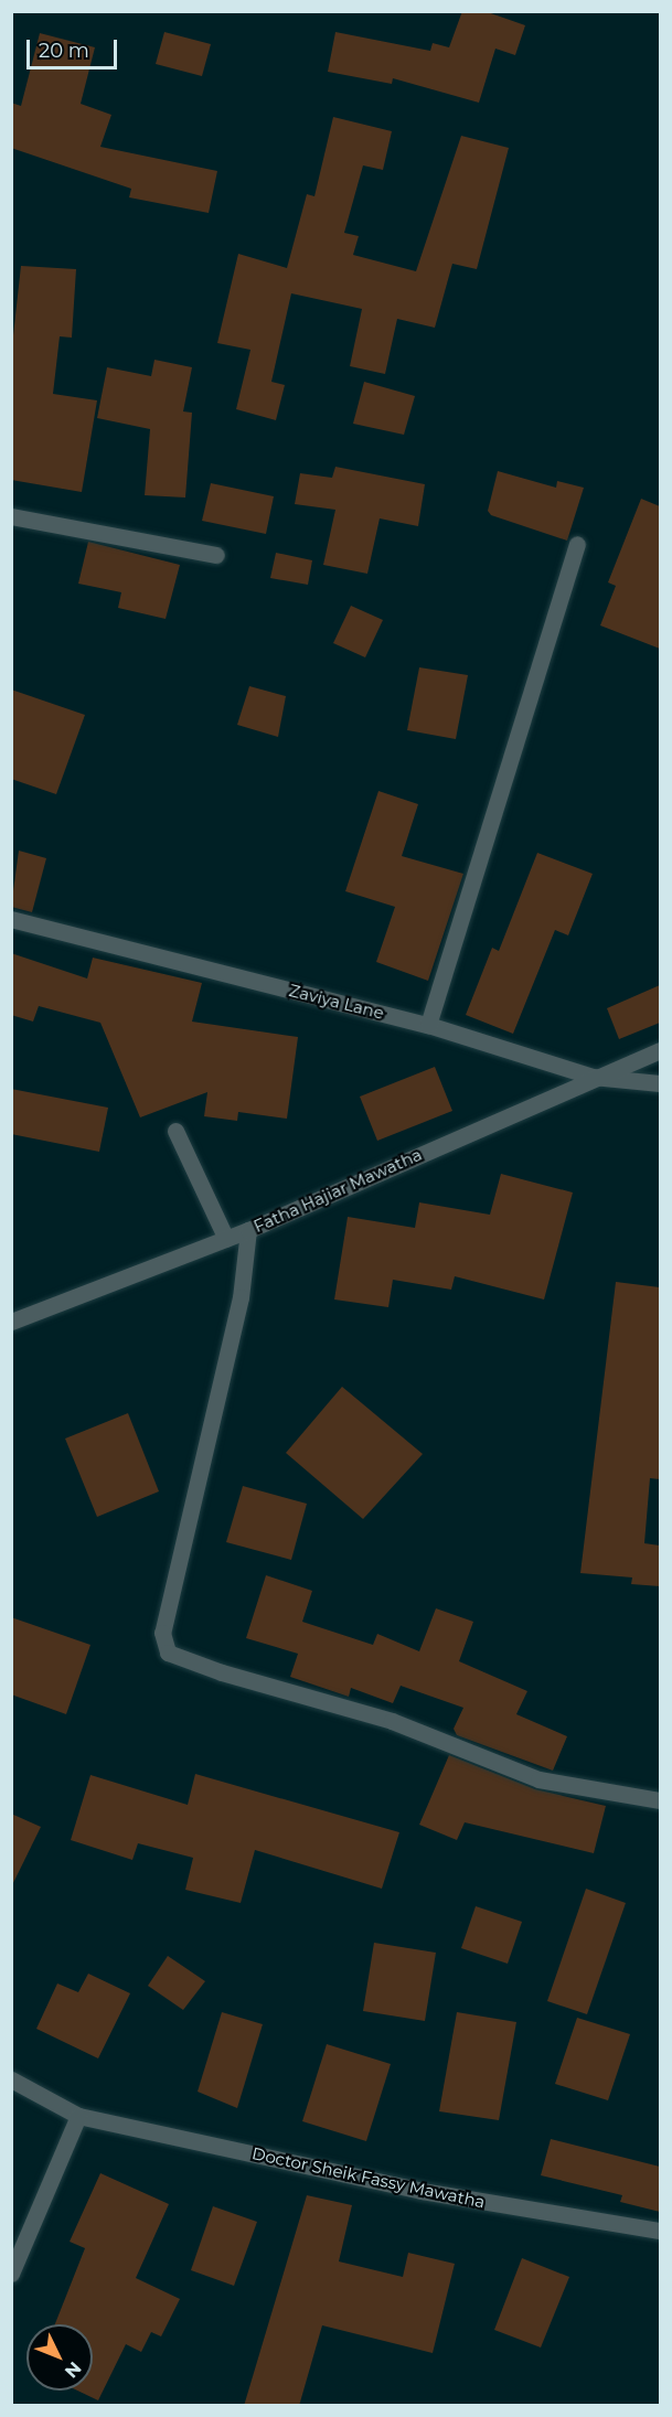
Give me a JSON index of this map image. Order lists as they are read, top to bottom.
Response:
{
  "streets": {
    "street": ["Zaviya Lane", "Fatha Hajiar Mawatha", "Doctor Sheik Fassy Mawatha"]
  },
  "crossings": [
    ["Zaviya Lane", "Fatha Hajiar Mawatha"]
  ],
  "scale_bar": "20 m",
  "north": "bottom right"
}
